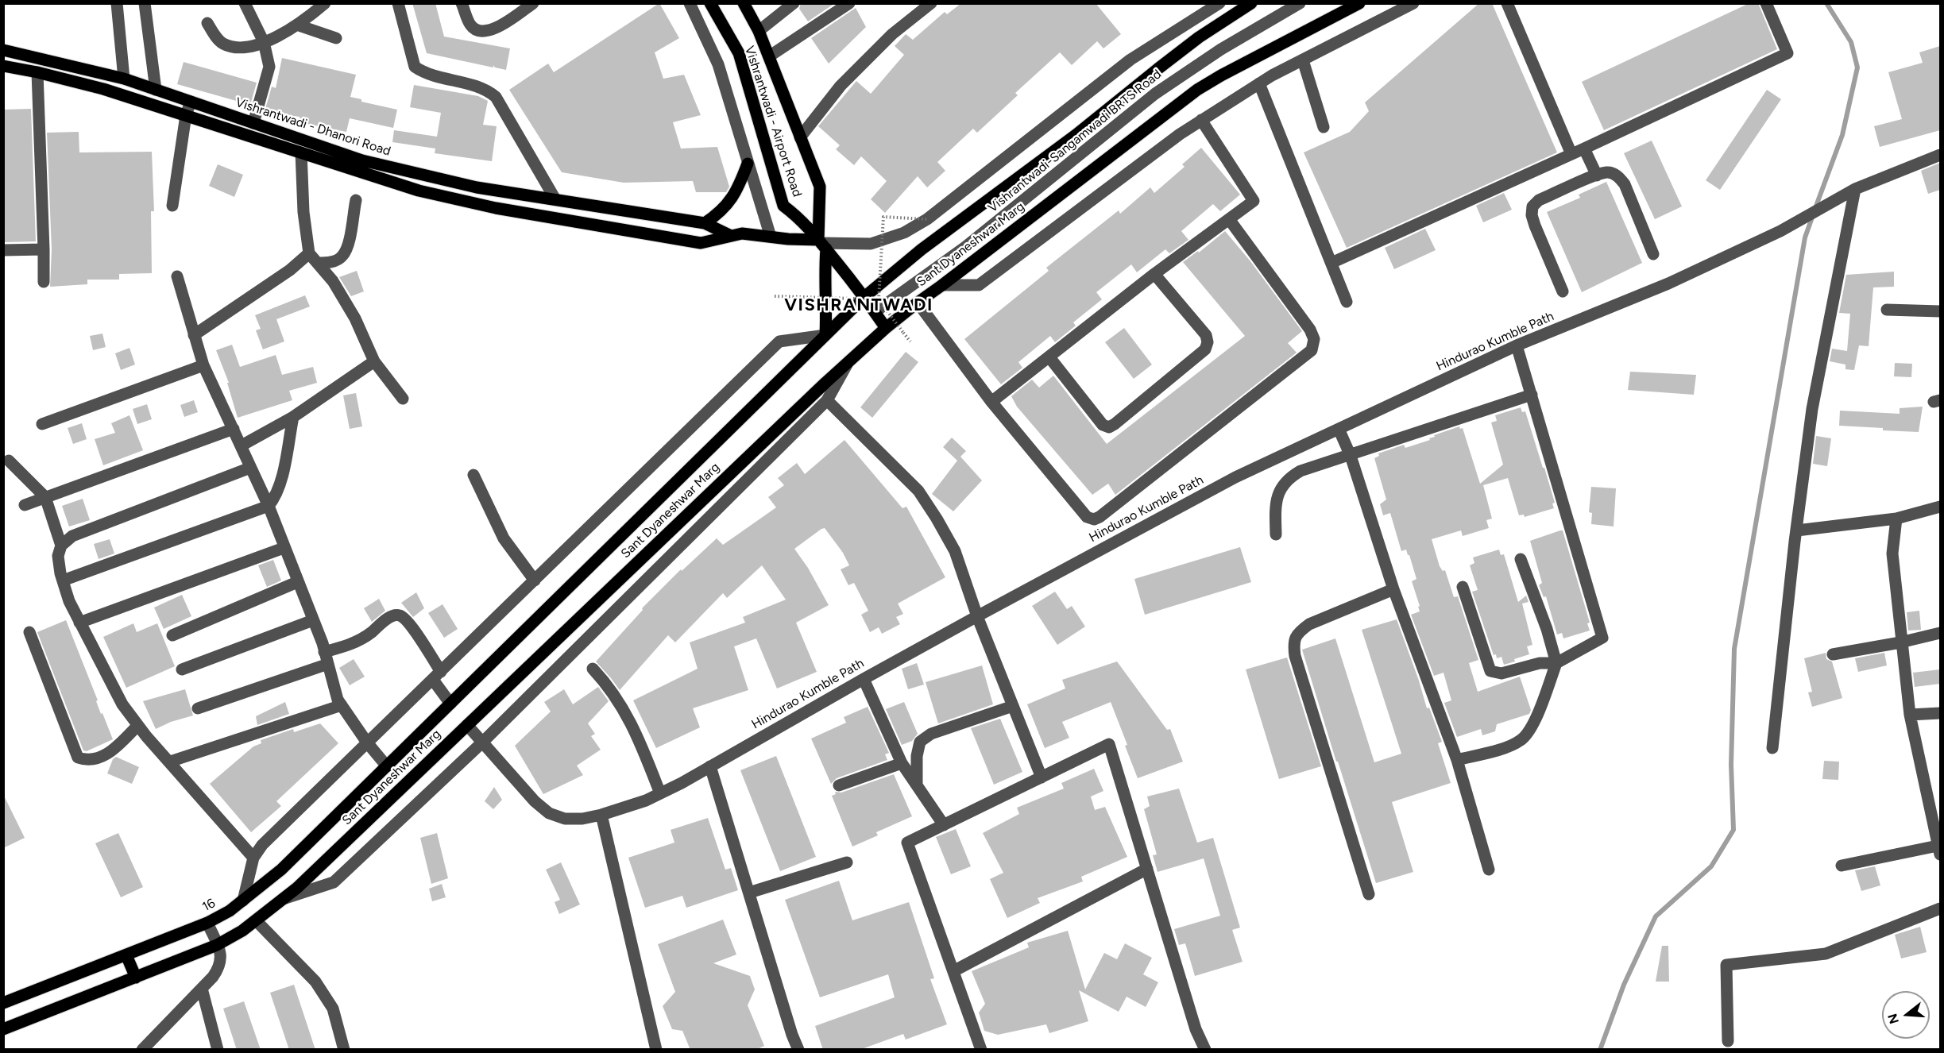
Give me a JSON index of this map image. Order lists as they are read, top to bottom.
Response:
{
  "streets": {
    "main road": [
      "Vishrantwadi - Airport Road",
      "Vishrantwadi - Dhanori Road",
      "Sant Dyaneshwar Marg",
      "16"
    ],
    "street": ["Vishrantwadi-Sangamwadi BRTS Road", "Hindurao Kumble Path"]
  },
  "crossings": [
    ["Vishrantwadi - Airport Road", "Vishrantwadi - Dhanori Road"],
    ["Vishrantwadi - Airport Road", "Vishrantwadi-Sangamwadi BRTS Road"],
    ["Vishrantwadi - Airport Road", "Sant Dyaneshwar Marg"],
    ["Sant Dyaneshwar Marg", "Hindurao Kumble Path"],
    ["Sant Dyaneshwar Marg", "16"]
  ],
  "districts": ["VISHRANTWADI"],
  "north": "left"
}
